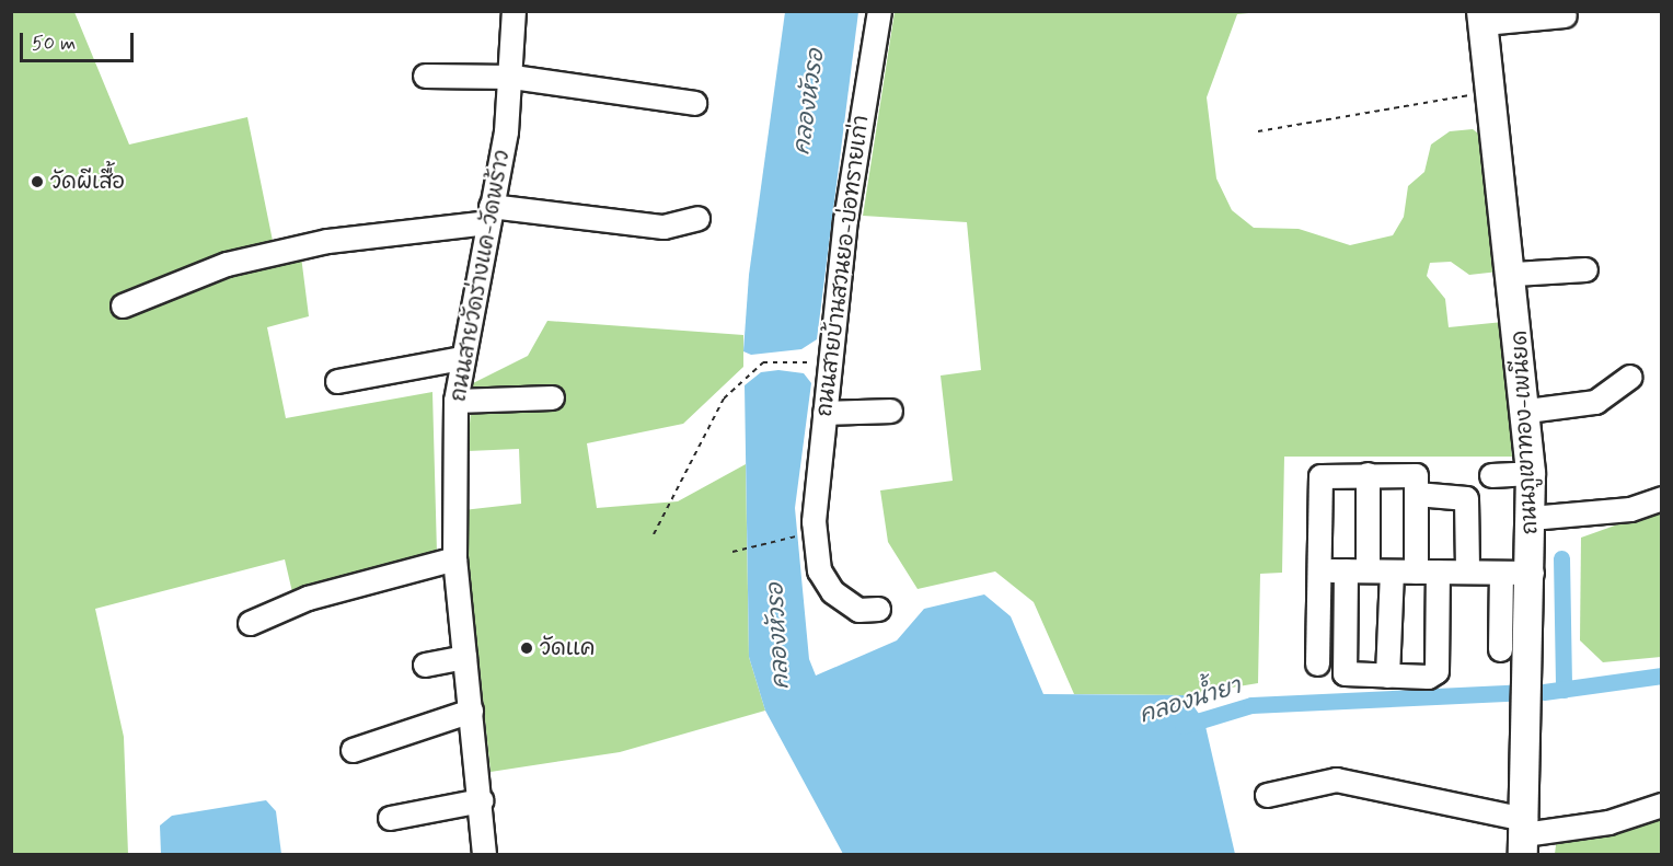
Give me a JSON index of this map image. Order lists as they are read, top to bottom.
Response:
{
  "streets": {
    "main road": ["ถนนภูเขาทอง-เพนียด"],
    "street": ["ถนนสายบ้านสวนยอ-บ่อทรายเก่า", "ถนนสายวัดร่างแค-วัดพร้าว"]
  },
  "water": ["คลองหัวรอ", "คลองน้ำยา"],
  "places": ["วัดผีเสื้อ", "วัดแค"],
  "scale_bar": "50 m"
}
